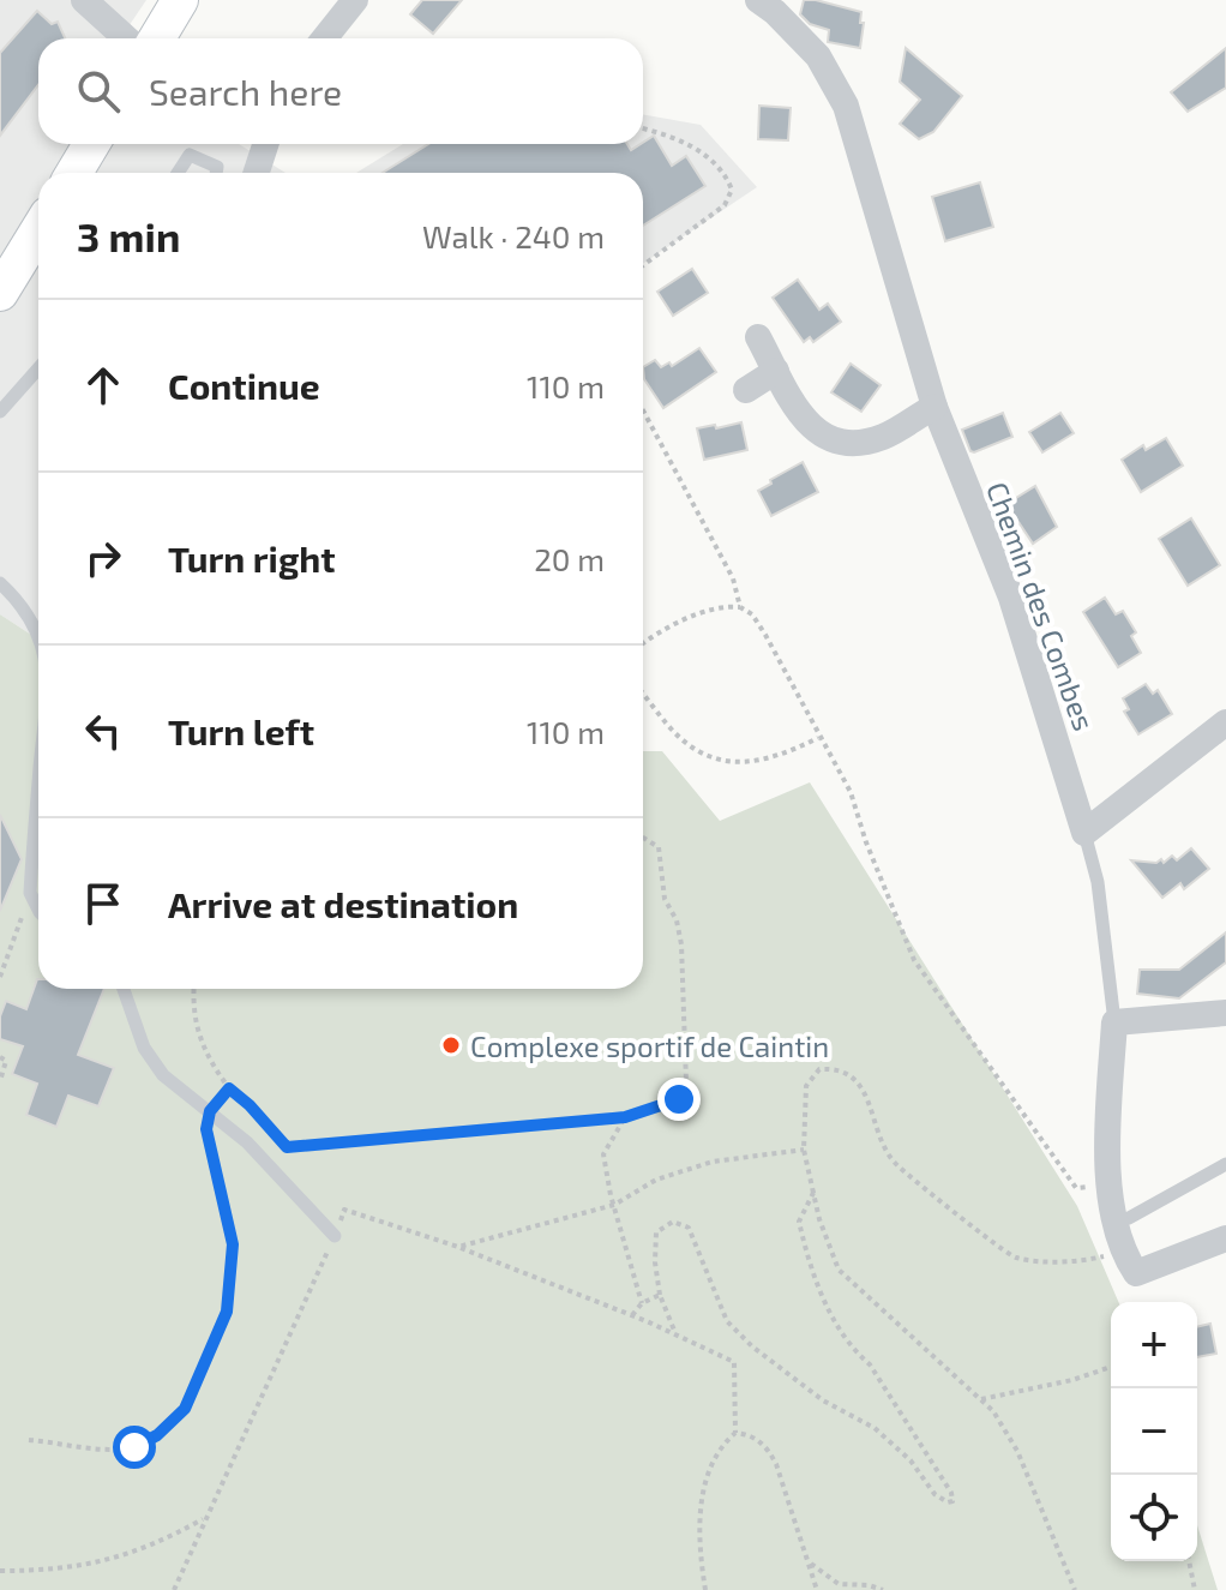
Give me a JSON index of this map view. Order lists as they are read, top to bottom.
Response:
{
  "streets": {
    "street": ["Chemin des Combes"]
  },
  "places": ["Complexe sportif de Caintin"],
  "page": {
    "search": "Search here",
    "heading": ["3 min", "Walk · 240 m"],
    "list": [
      ["Continue", "110 m"],
      ["Turn right", "20 m"],
      ["Turn left", "110 m"],
      "Arrive at destination"
    ],
    "map_buttons": ["+", "−"]
  }
}
